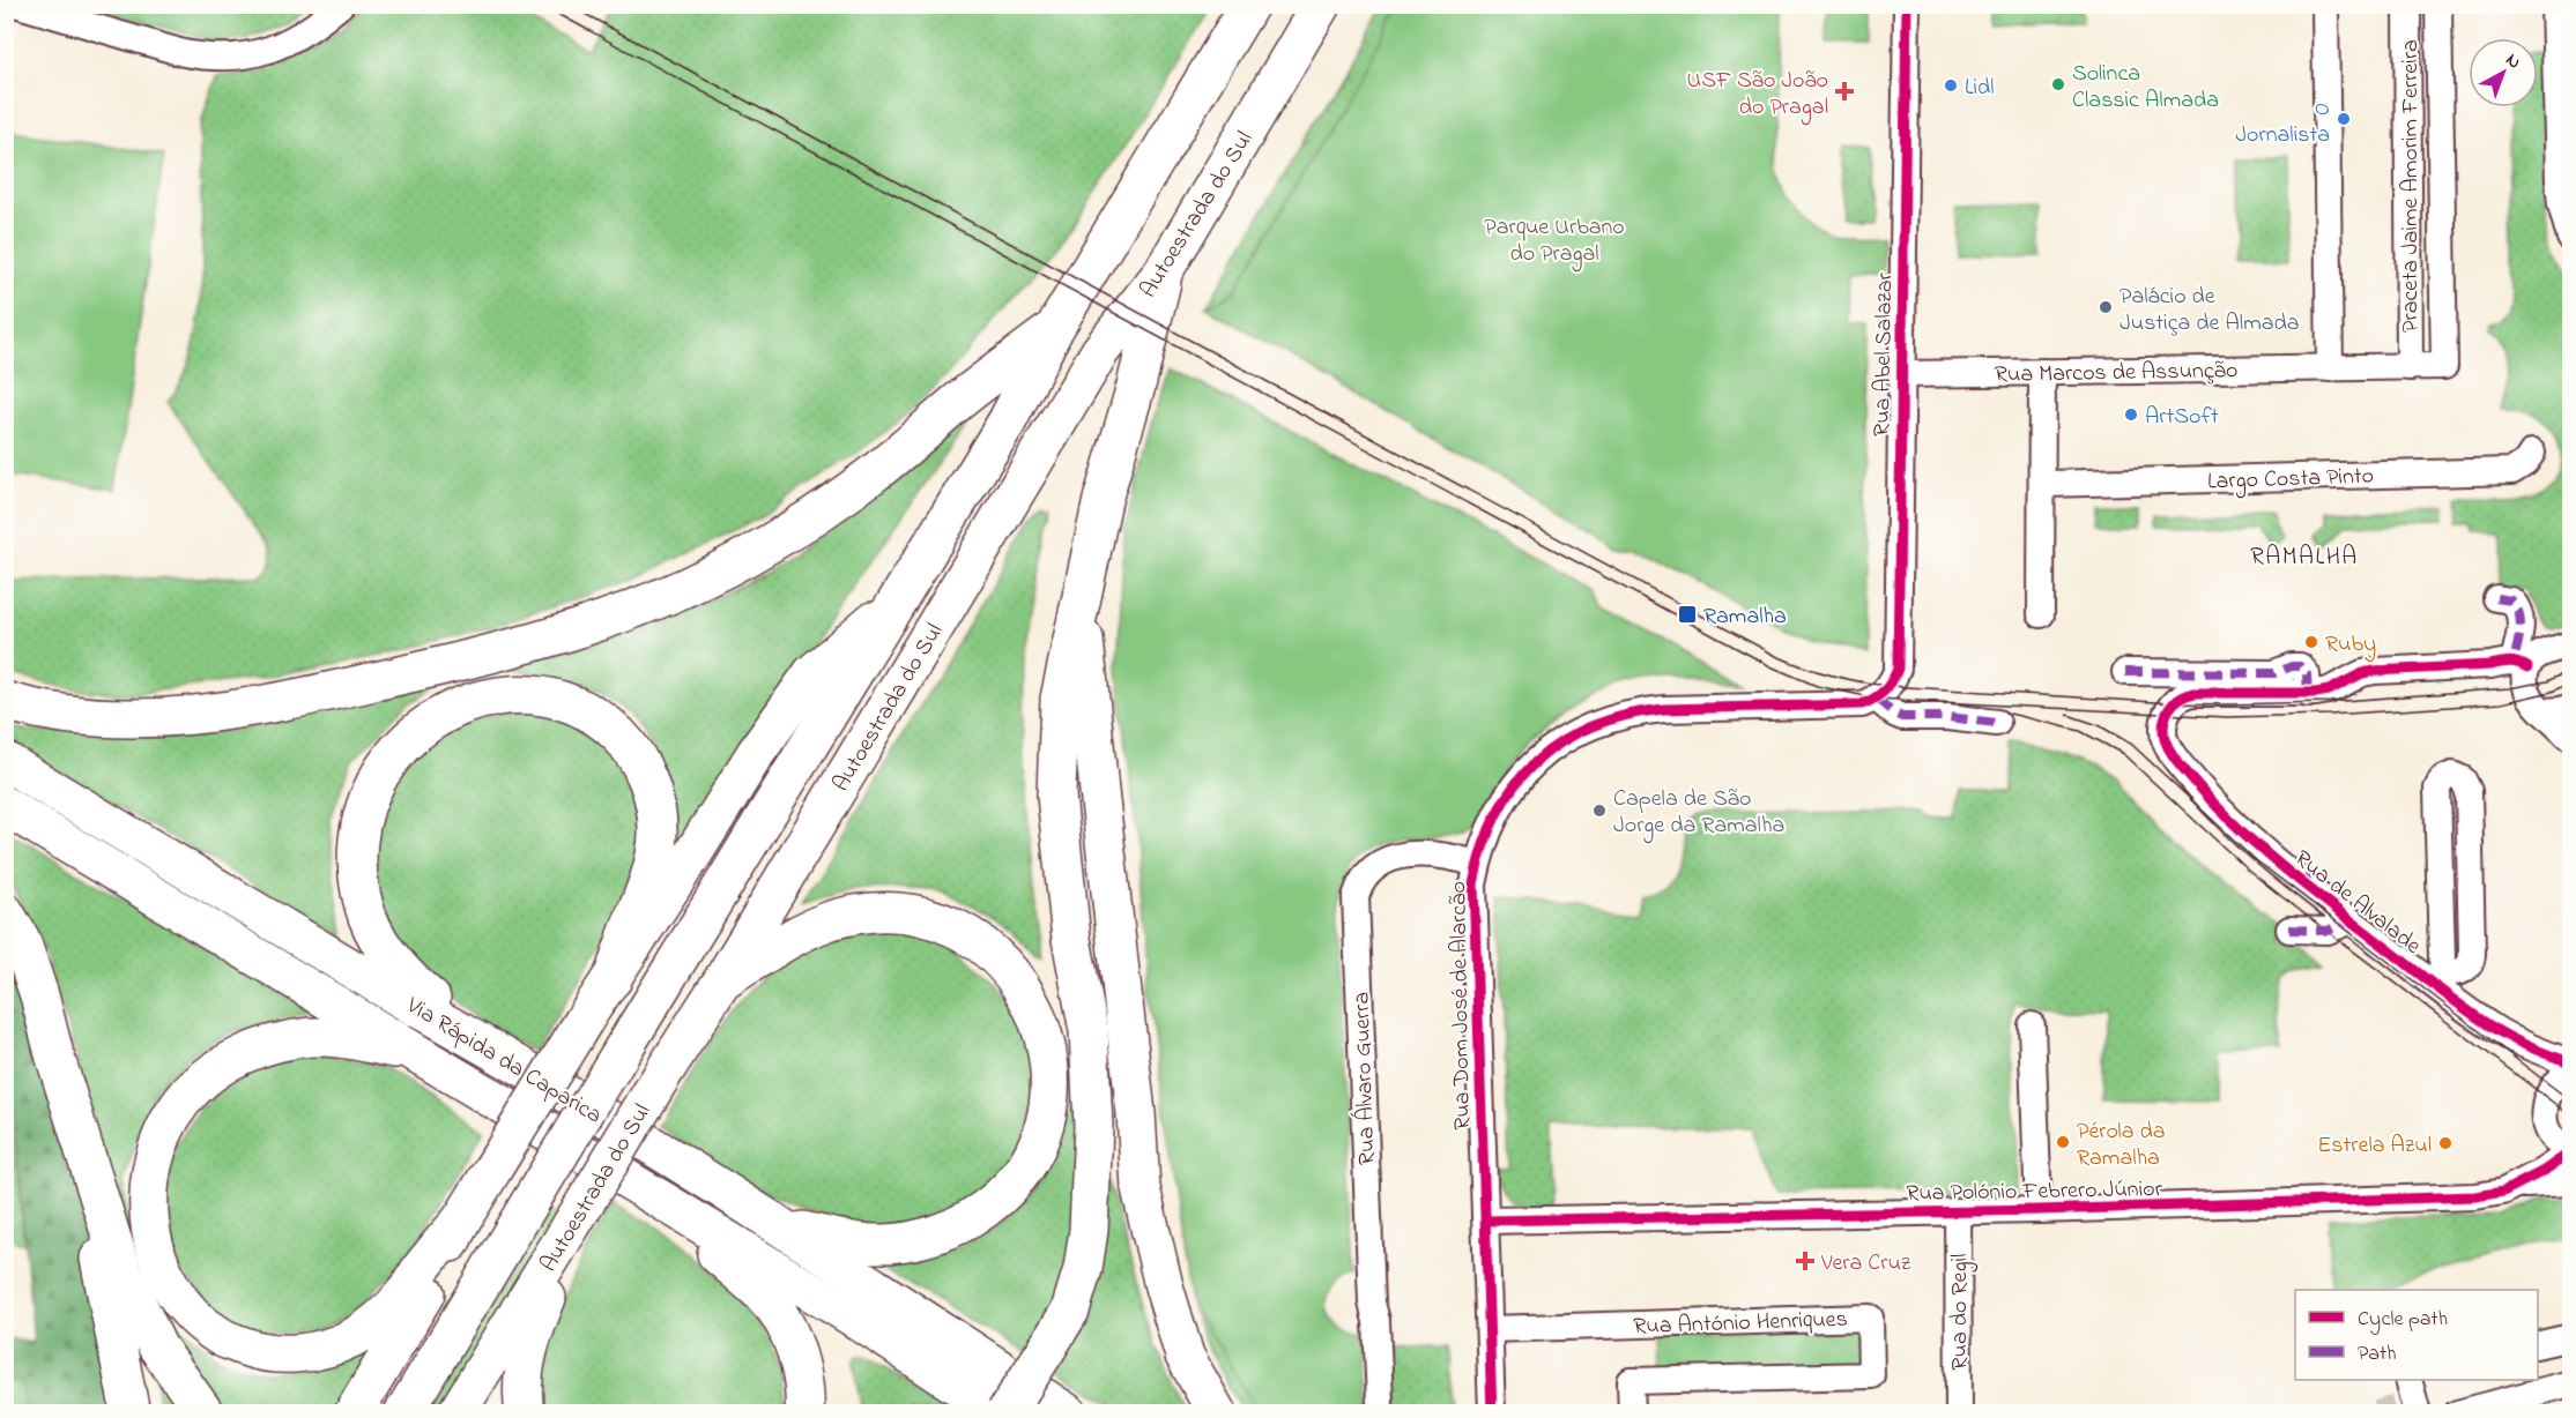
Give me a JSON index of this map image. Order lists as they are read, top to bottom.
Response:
{
  "streets": {
    "highway": ["Autoestrada do Sul", "Via Rápida da Caparica"],
    "street": [
      "Praceta Jaime Amorim Ferreira",
      "Rua Abel Salazar",
      "Rua Marcos de Assunção",
      "Largo Costa Pinto",
      "Rua de Alvalade",
      "Rua Dom José de Alarcão",
      "Rua Álvaro Guerra",
      "Rua Polónio Febrero Júnior",
      "Rua do Regil",
      "Rua António Henriques"
    ]
  },
  "crossings": [
    ["Praceta Jaime Amorim Ferreira", "Rua Marcos de Assunção"],
    ["Rua Abel Salazar", "Rua Marcos de Assunção"],
    ["Rua Abel Salazar", "Rua Dom José de Alarcão"],
    ["Rua Dom José de Alarcão", "Rua Álvaro Guerra"],
    ["Rua Dom José de Alarcão", "Rua Polónio Febrero Júnior"],
    ["Rua Dom José de Alarcão", "Rua António Henriques"],
    ["Rua Polónio Febrero Júnior", "Rua do Regil"]
  ],
  "districts": ["RAMALHA"],
  "parks": ["Parque Urbano do Pragal"],
  "places": {
    "other": [
      "Solinca Classic Almada",
      "Lidl",
      "O Jornalista",
      "Palácio de Justiça de Almada",
      "ArtSoft",
      "Ruby",
      "Capela de São Jorge da Ramalha",
      "Pérola da Ramalha",
      "Estrela Azul"
    ],
    "health": ["USF São João do Pragal", "Vera Cruz"],
    "transit": ["Ramalha"]
  },
  "legend": ["Cycle path", "Path"],
  "north": "top right"
}
